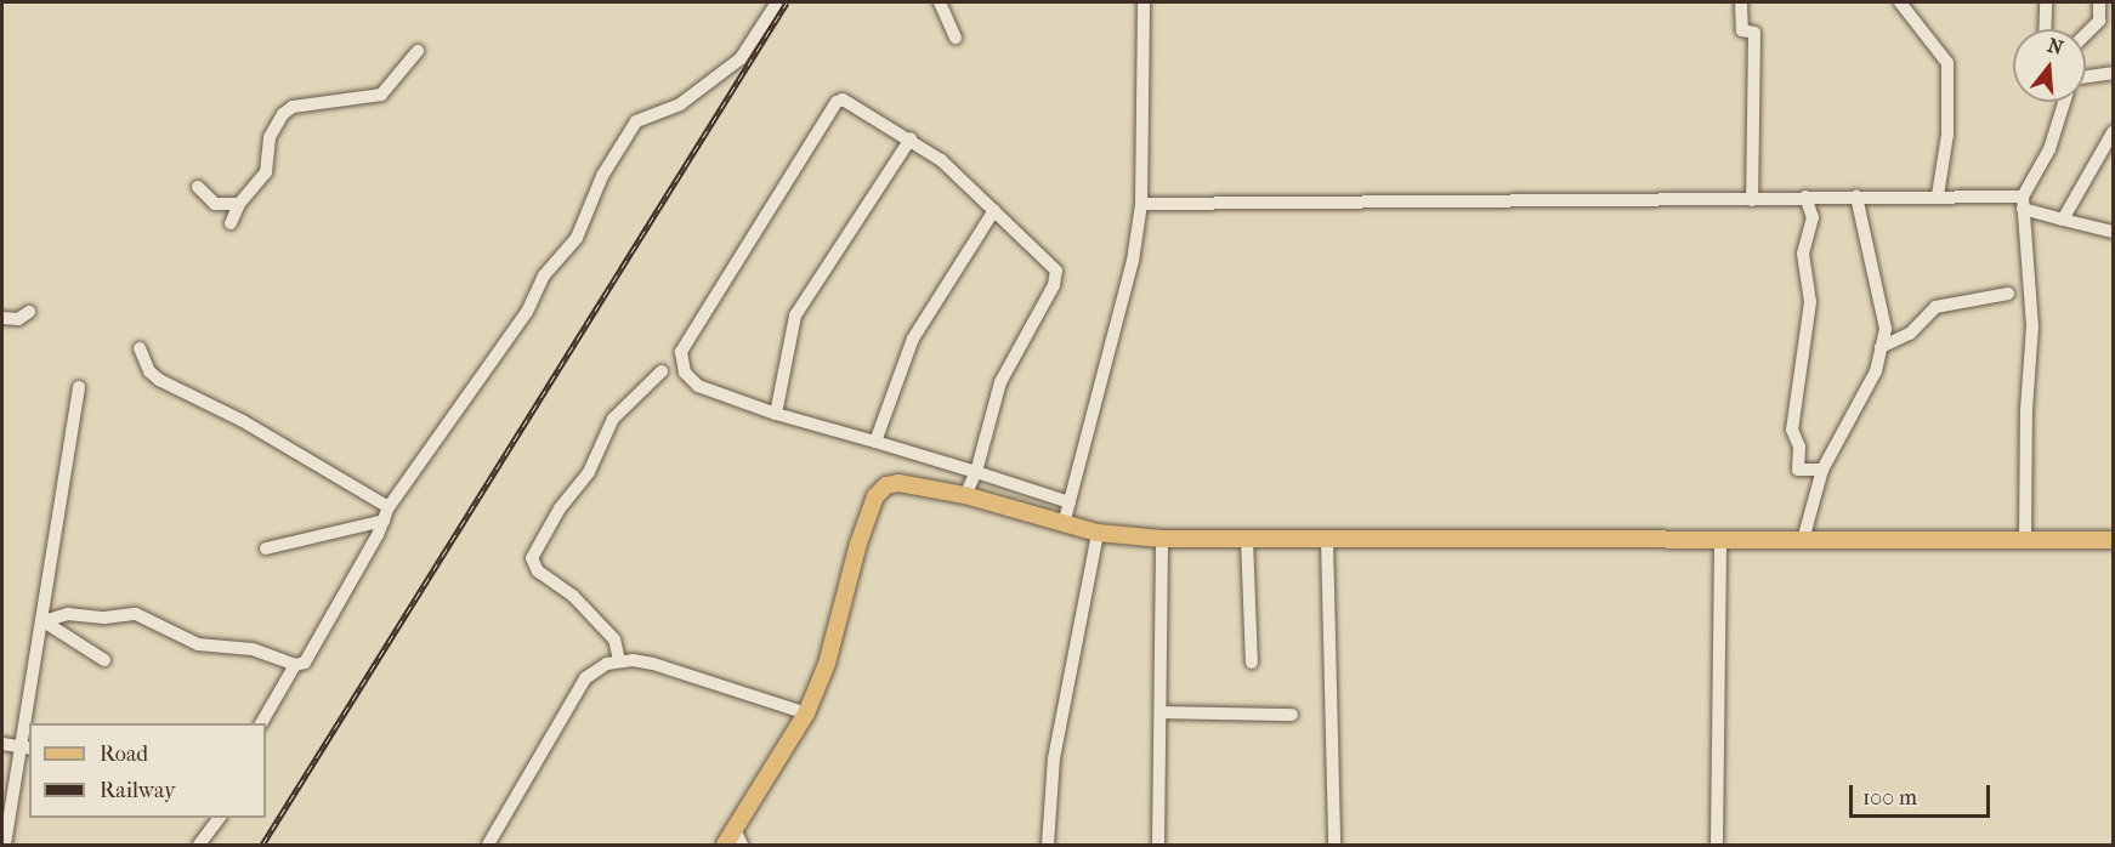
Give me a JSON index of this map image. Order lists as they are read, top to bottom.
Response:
{
  "legend": ["Road", "Railway"],
  "scale_bar": "100 m",
  "north": "top"
}
